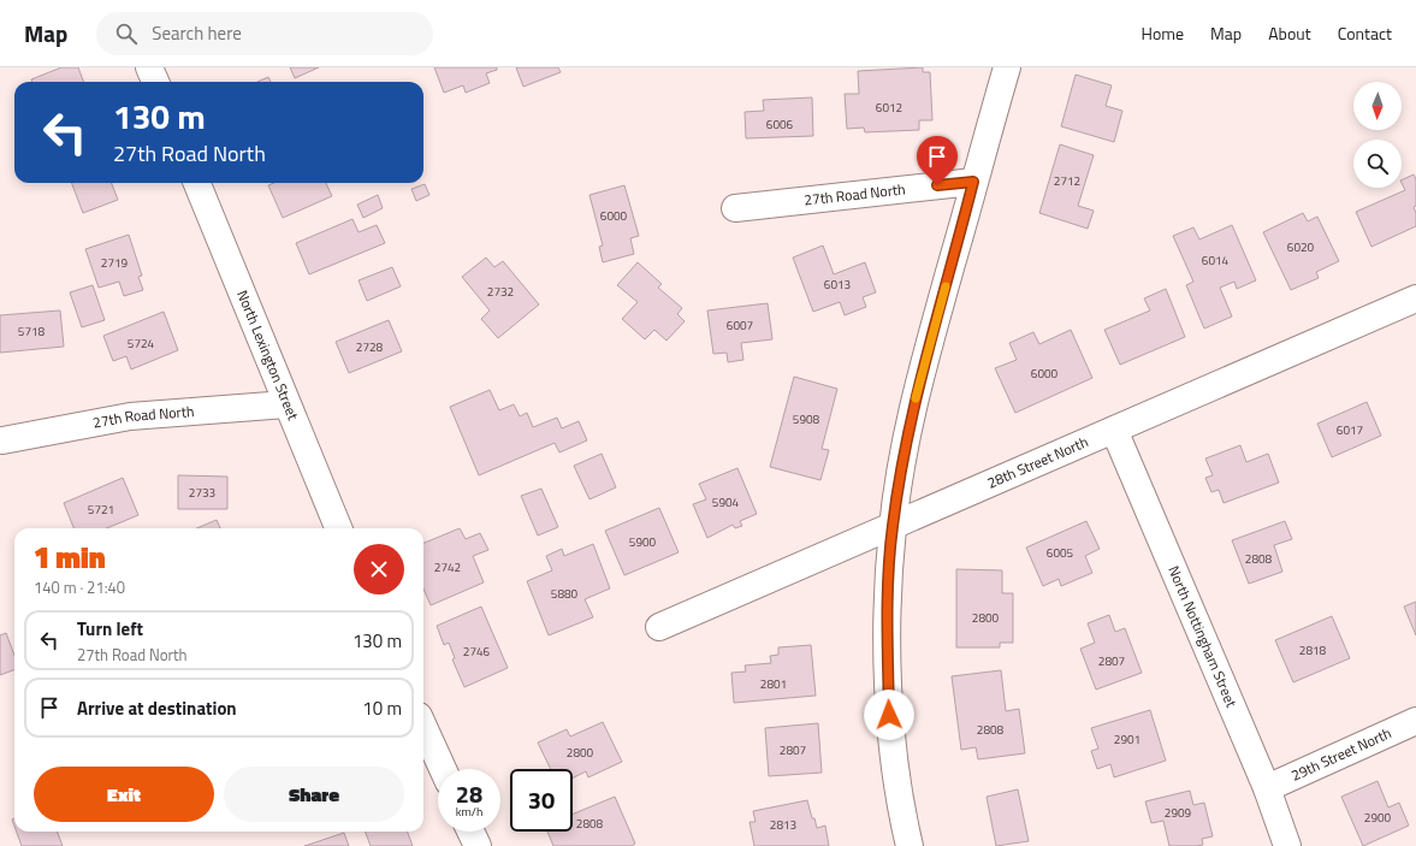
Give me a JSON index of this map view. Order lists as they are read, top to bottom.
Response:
{
  "streets": {
    "street": [
      "27th Road North",
      "North Lexington Street",
      "28th Street North",
      "North Nottingham Street",
      "29th Street North"
    ]
  },
  "crossings": [
    ["27th Road North", "North Lexington Street"],
    ["28th Street North", "North Nottingham Street"],
    ["North Nottingham Street", "29th Street North"]
  ],
  "house_numbers": [
    "6012",
    "6006",
    "2712",
    "6000",
    "6020",
    "6014",
    "2719",
    "6013",
    "2732",
    "6007",
    "5718",
    "5724",
    "2728",
    "6000",
    "5908",
    "6017",
    "2733",
    "5904",
    "5721",
    "5900",
    "6005",
    "2808",
    "2742",
    "5880",
    "2800",
    "2818",
    "2746",
    "2807",
    "2801",
    "2808",
    "2901",
    "2807",
    "2800",
    "2909",
    "2900",
    "2808",
    "2813"
  ],
  "north": "bottom",
  "page": {
    "header": "Map",
    "search": "Search here",
    "nav": [
      "Home",
      "Map",
      "About",
      "Contact"
    ],
    "turn": ["130 m", "27th Road North"],
    "heading": ["1 min", "140 m · 21:40"],
    "list": [
      {
        "name": "Turn left",
        "note": "27th Road North",
        "value": "130 m"
      },
      {
        "name": "Arrive at destination",
        "value": "10 m"
      }
    ],
    "buttons": ["Exit", "Share"],
    "speed": "28 km/h",
    "limit": "30"
  }
}
